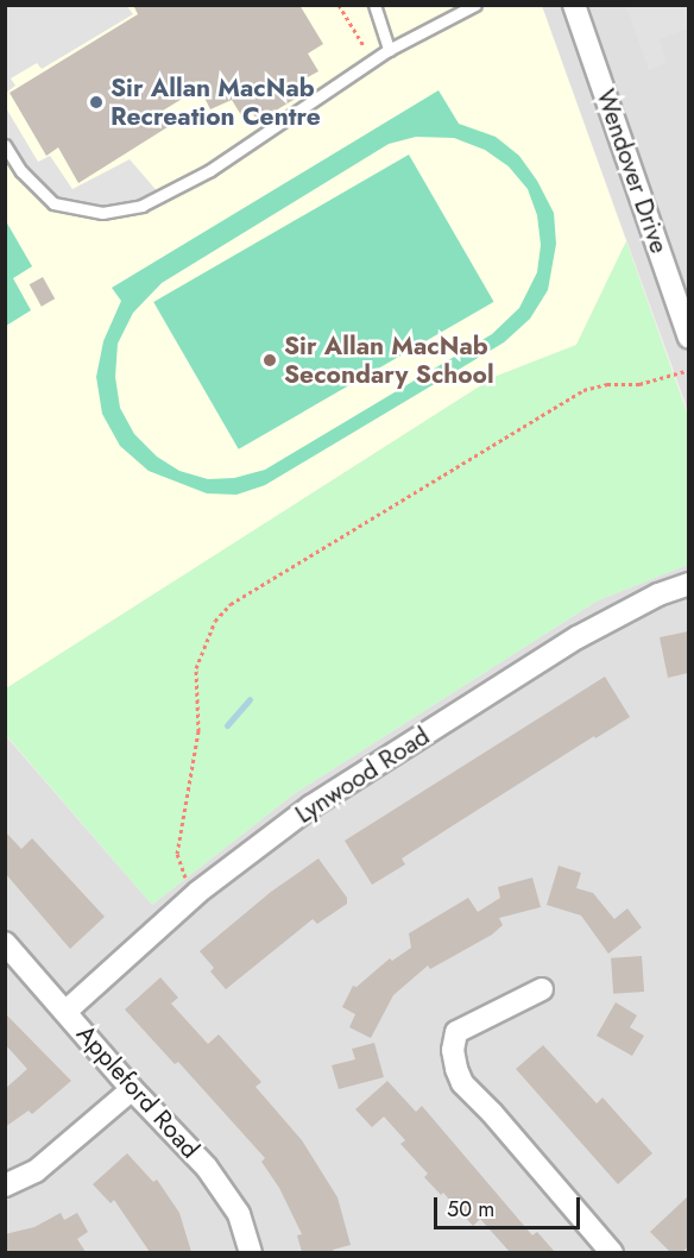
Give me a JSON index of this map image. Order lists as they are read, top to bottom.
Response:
{
  "streets": {
    "street": ["Wendover Drive", "Lynwood Road", "Appleford Road"]
  },
  "crossings": [
    ["Lynwood Road", "Appleford Road"]
  ],
  "places": ["Sir Allan MacNab Recreation Centre", "Sir Allan MacNab Secondary School"],
  "scale_bar": "50 m"
}
